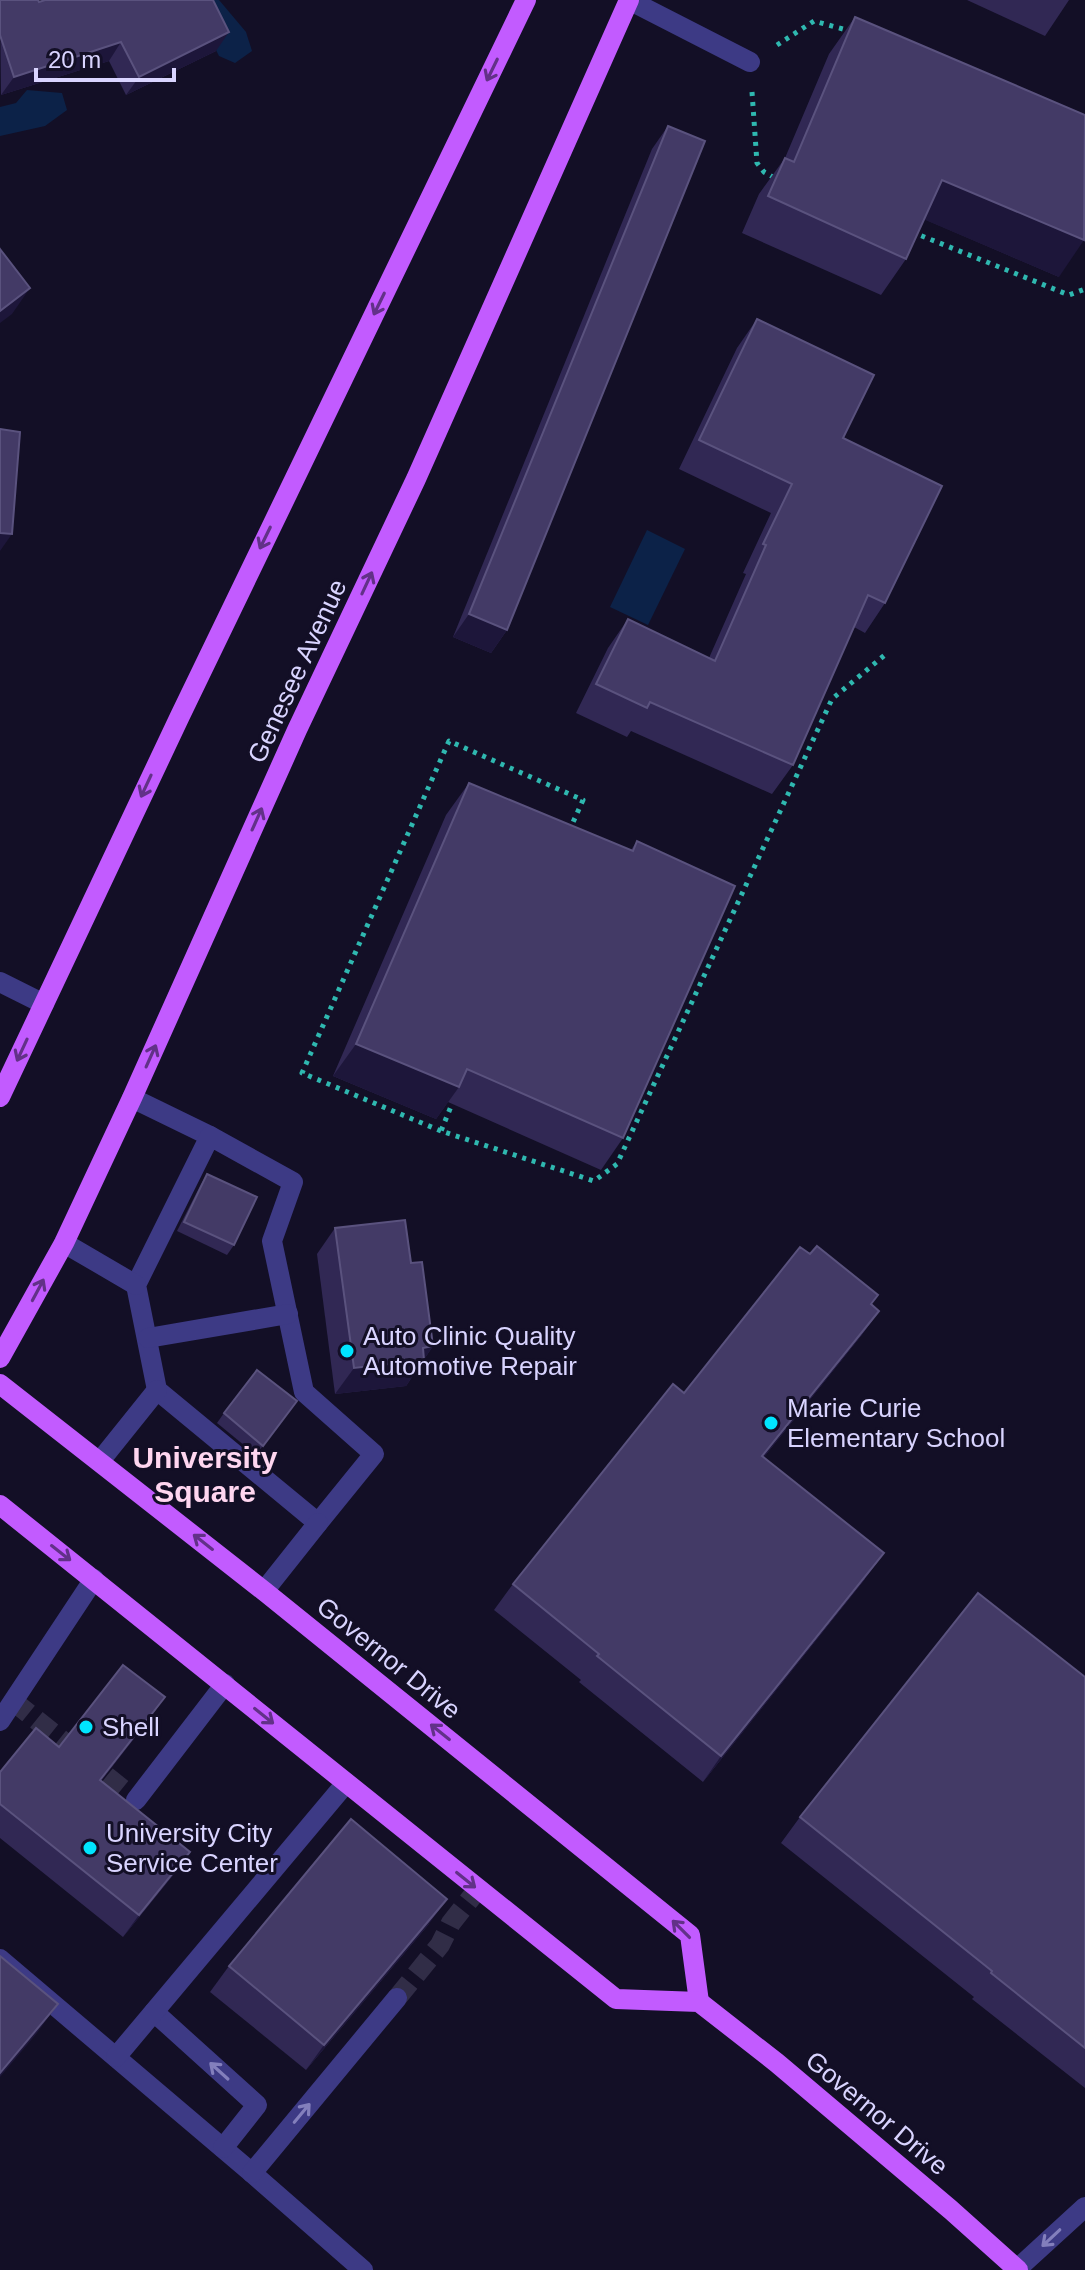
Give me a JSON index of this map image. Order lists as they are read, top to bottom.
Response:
{
  "streets": {
    "main road": ["Genesee Avenue", "Governor Drive"]
  },
  "districts": ["University Square"],
  "places": [
    "Auto Clinic Quality Automotive Repair",
    "Marie Curie Elementary School",
    "Shell",
    "University City Service Center"
  ],
  "scale_bar": "20 m"
}
